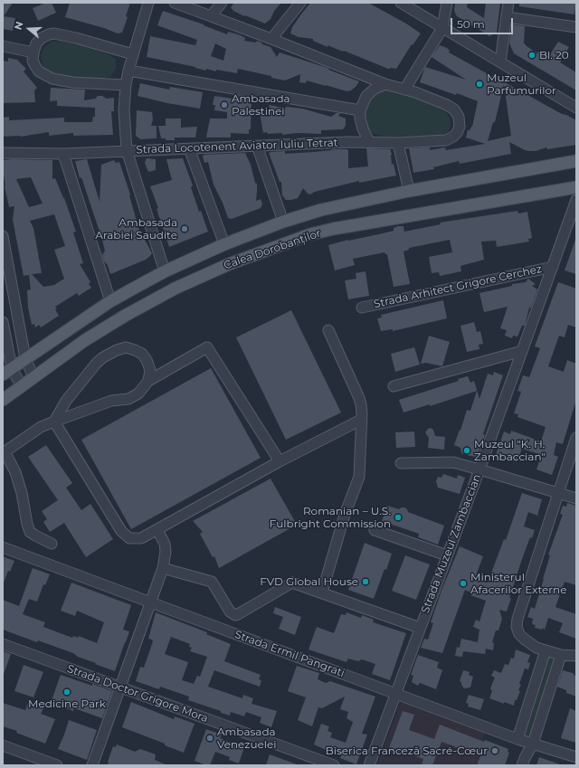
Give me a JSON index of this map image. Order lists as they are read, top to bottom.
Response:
{
  "streets": {
    "main road": ["Calea Dorobanților"],
    "street": [
      "Strada Locotenent Aviator Iuliu Tetrat",
      "Strada Arhitect Grigore Cerchez",
      "Strada Muzeul Zambaccian",
      "Strada Ermil Pangrati",
      "Strada Doctor Grigore Mora"
    ]
  },
  "crossings": [
    ["Strada Arhitect Grigore Cerchez", "Strada Muzeul Zambaccian"],
    ["Strada Muzeul Zambaccian", "Strada Ermil Pangrati"]
  ],
  "places": [
    "Bl. 20",
    "Muzeul Parfumurilor",
    "Ambasada Palestinei",
    "Ambasada Arabiei Saudite",
    "Muzeul \"K. H. Zambaccian\"",
    "Romanian – U.S. Fulbright Commission",
    "FVD Global House",
    "Ministerul Afacerilor Externe",
    "Medicine Park",
    "Ambasada Venezuelei",
    "Biserica Franceză Sacré-Cœur"
  ],
  "scale_bar": "50 m",
  "north": "left"
}
